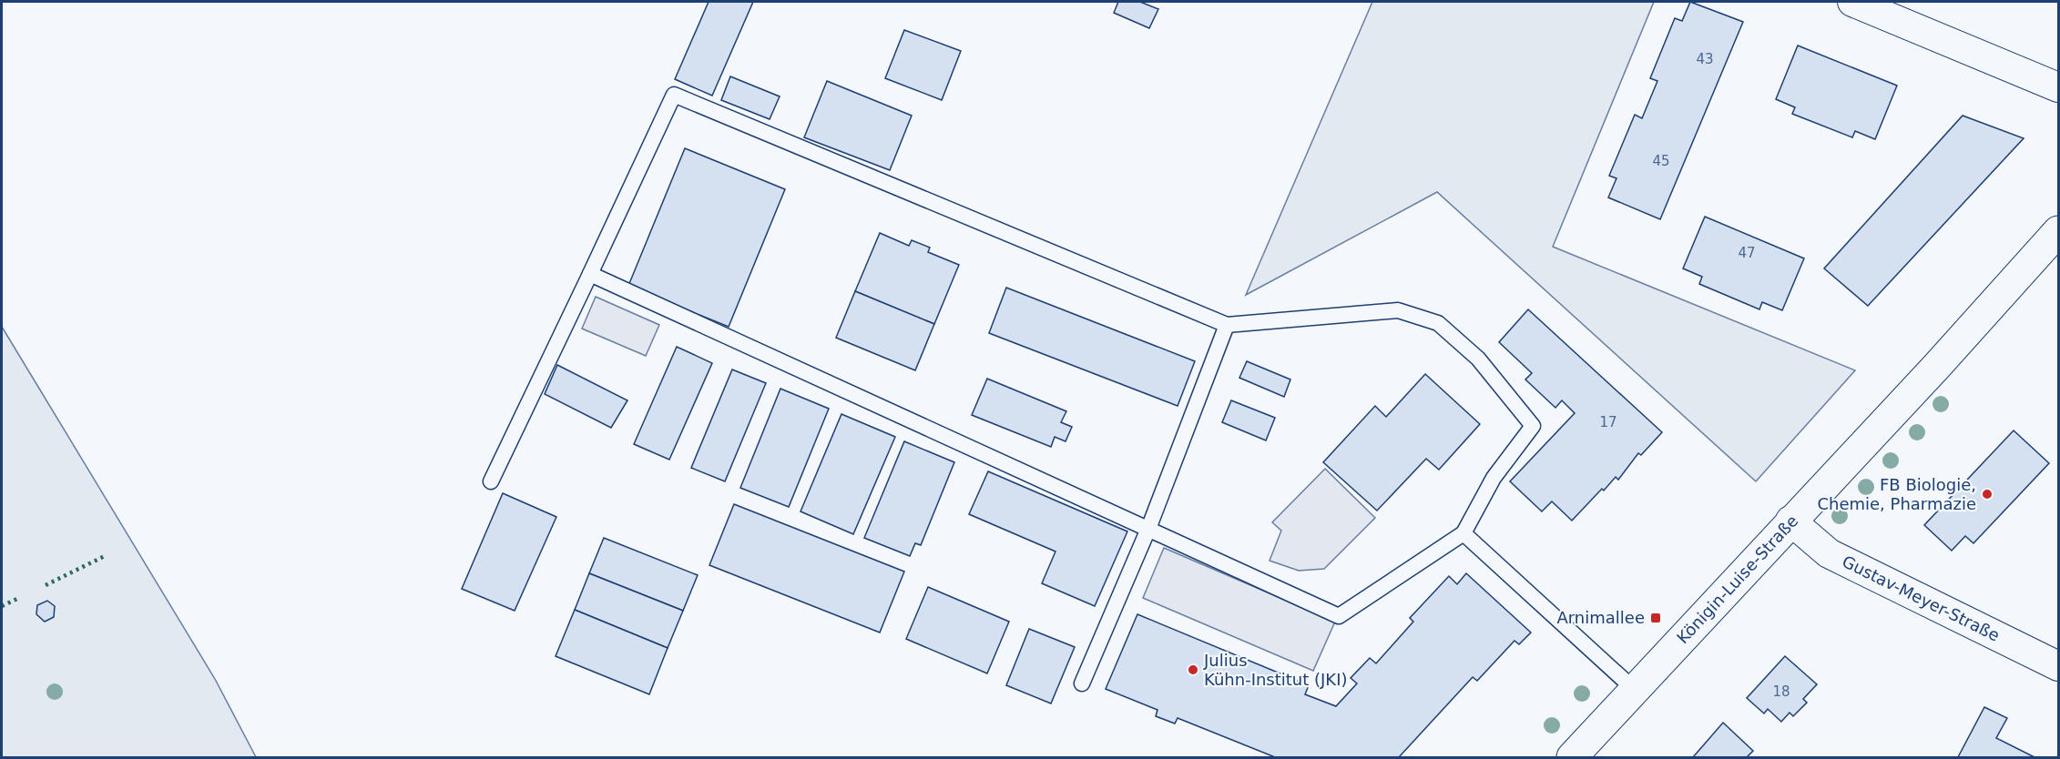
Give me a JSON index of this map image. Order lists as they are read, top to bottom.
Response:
{
  "streets": {
    "main road": ["Königin-Luise-Straße"],
    "street": ["Gustav-Meyer-Straße"]
  },
  "crossings": [
    ["Königin-Luise-Straße", "Gustav-Meyer-Straße"]
  ],
  "places": {
    "other": ["FB Biologie, Chemie, Pharmazie", "Julius Kühn-Institut (JKI)"],
    "transit": ["Arnimallee"]
  },
  "house_numbers": [
    "43",
    "45",
    "47",
    "17",
    "18"
  ]
}
